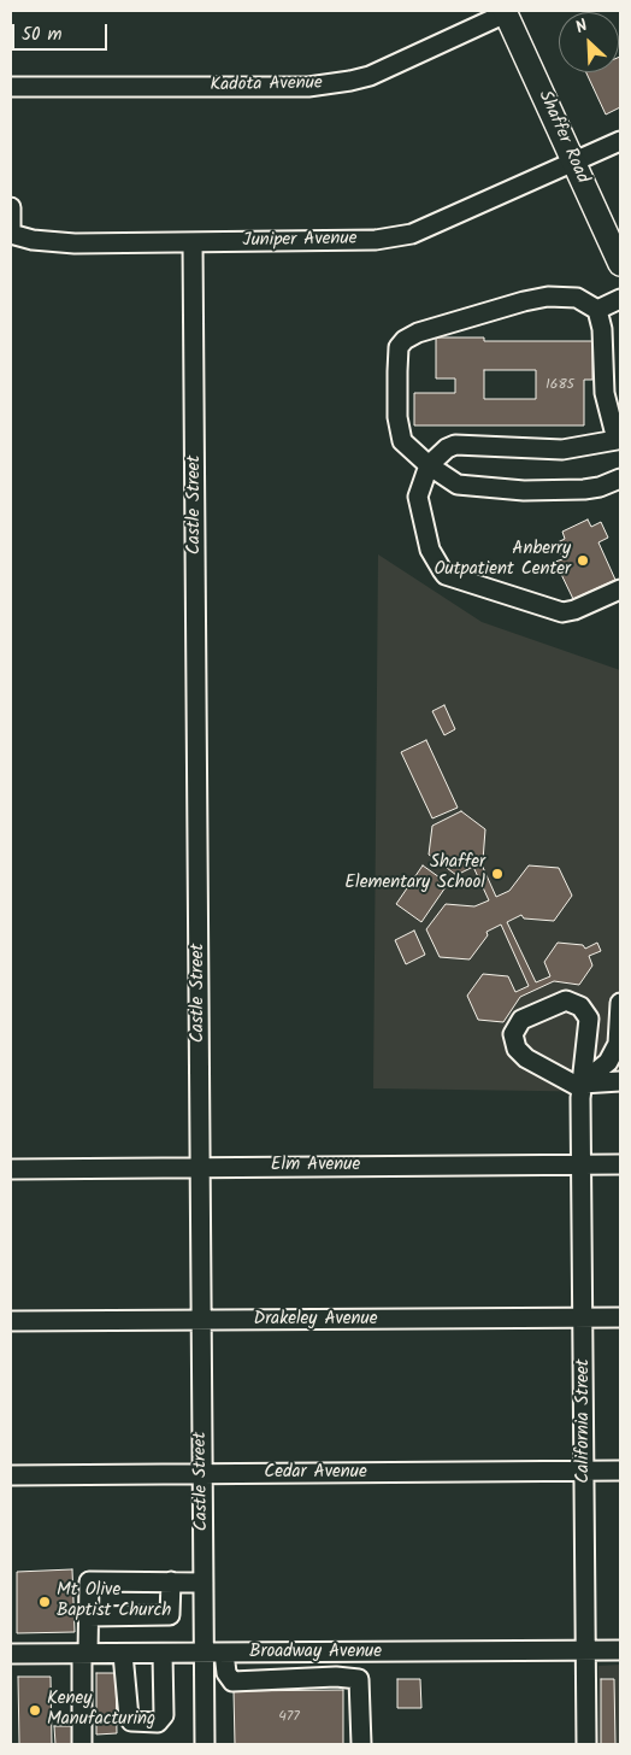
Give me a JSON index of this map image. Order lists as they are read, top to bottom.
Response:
{
  "streets": {
    "main road": ["Shaffer Road"],
    "street": [
      "Kadota Avenue",
      "Juniper Avenue",
      "Castle Street",
      "Elm Avenue",
      "Drakeley Avenue",
      "California Street",
      "Cedar Avenue",
      "Broadway Avenue"
    ]
  },
  "crossings": [
    ["Kadota Avenue", "Shaffer Road"],
    ["Shaffer Road", "Juniper Avenue"],
    ["Juniper Avenue", "Castle Street"],
    ["Castle Street", "Elm Avenue"],
    ["Castle Street", "Drakeley Avenue"],
    ["Castle Street", "Cedar Avenue"],
    ["Castle Street", "Broadway Avenue"],
    ["Elm Avenue", "California Street"],
    ["Drakeley Avenue", "California Street"],
    ["California Street", "Cedar Avenue"],
    ["California Street", "Broadway Avenue"]
  ],
  "places": [
    "Anberry Outpatient Center",
    "Shaffer Elementary School",
    "Mt Olive Baptist Church",
    "Keney Manufacturing"
  ],
  "house_numbers": ["1685", "477"],
  "scale_bar": "50 m",
  "north": "top left"
}
